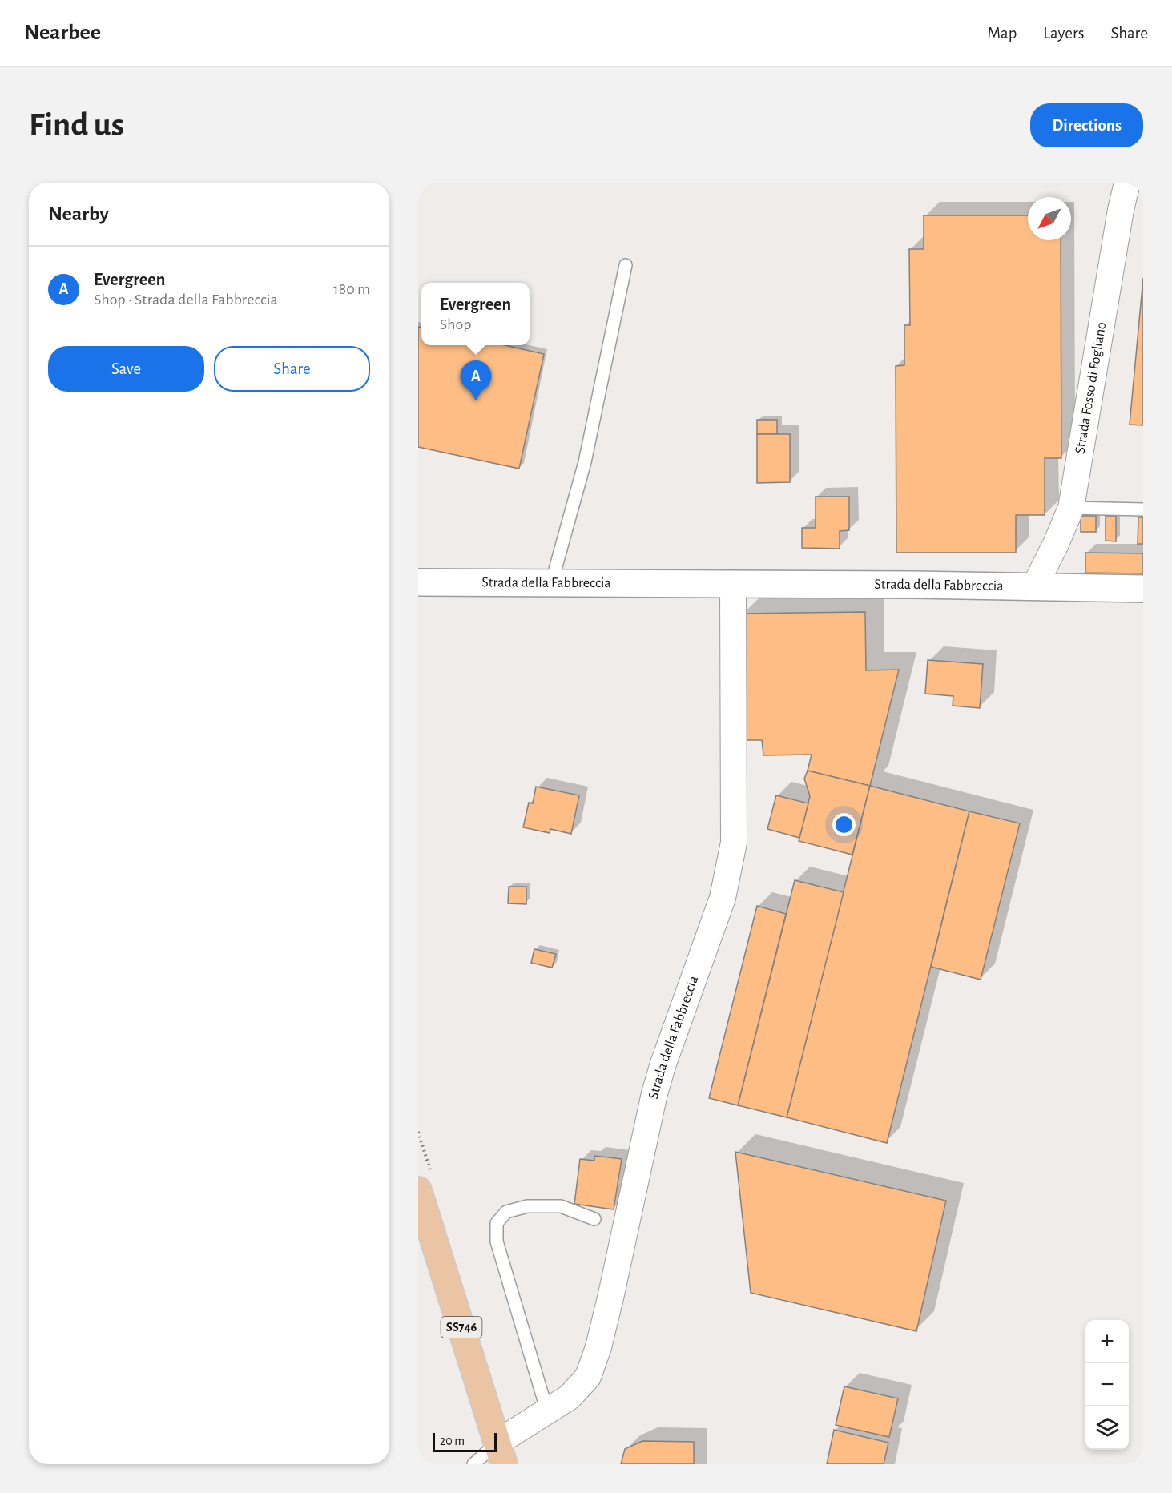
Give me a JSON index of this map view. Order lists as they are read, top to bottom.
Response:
{
  "streets": {
    "main road": ["SS746"],
    "street": ["Strada Fosso di Fogliano", "Strada della Fabbreccia"]
  },
  "crossings": [
    ["Strada Fosso di Fogliano", "Strada della Fabbreccia"],
    ["Strada della Fabbreccia", "SS746"]
  ],
  "scale_bar": "20 m",
  "north": "bottom left",
  "page": {
    "header": "Nearbee",
    "nav": ["Map", "Layers", "Share"],
    "buttons": [
      "Directions",
      ["Save", "Share"]
    ],
    "title": "Find us",
    "heading": "Nearby",
    "list": [
      {
        "mark": "A",
        "name": "Evergreen",
        "note": "Shop · Strada della Fabbreccia",
        "value": "180 m"
      }
    ],
    "popup": ["Evergreen", "Shop"],
    "pins": "A",
    "map_buttons": ["+", "−"],
    "scale": "20 m"
  }
}
